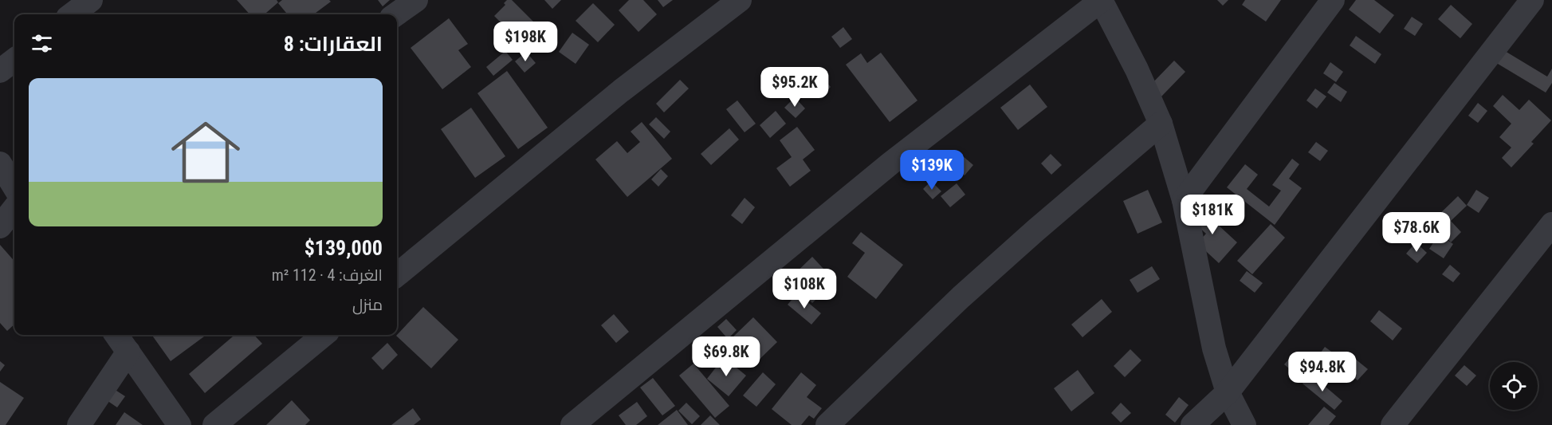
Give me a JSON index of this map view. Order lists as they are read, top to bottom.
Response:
{
  "page": {
    "heading": "العقارات: 8",
    "price": [
      "$198K",
      "$95.2K",
      "$139K",
      "$181K",
      "$78.6K",
      "$108K",
      "$69.8K",
      "$94.8K"
    ],
    "list": [
      {
        "name": "$139,000",
        "note": "الغرف: 4 · 112 m² · منزل"
      }
    ]
  }
}
